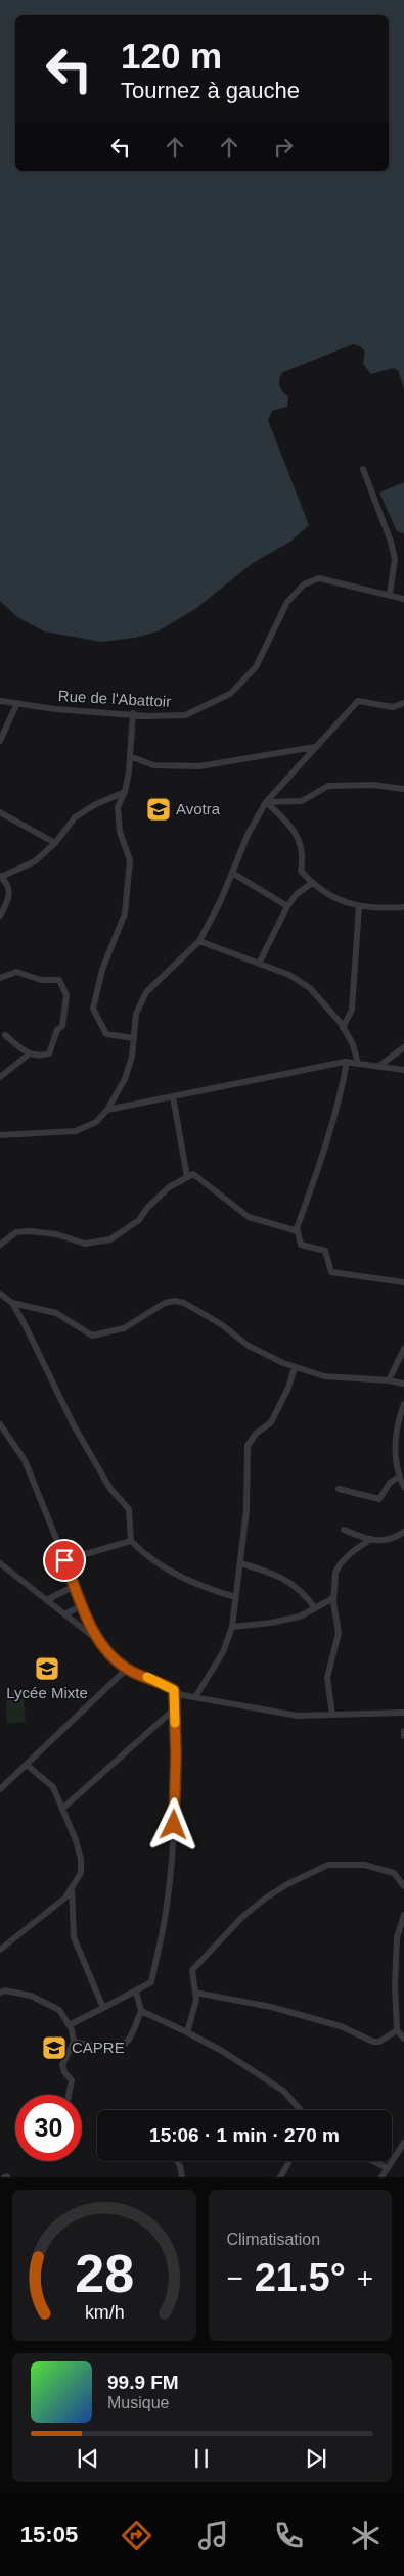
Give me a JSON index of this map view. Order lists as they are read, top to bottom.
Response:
{
  "streets": {
    "street": ["Rue de l'Abattoir"]
  },
  "places": {
    "school or university": ["Avotra", "Lycée Mixte", "CAPRE"]
  },
  "page": {
    "turn": ["120 m", "Tournez à gauche"],
    "limit": "30",
    "trip": "15:06 · 1 min · 270 m",
    "tile": "Climatisation",
    "heat": ["−", "21.5°", "+"],
    "song": ["99.9 FM", "Musique"],
    "tabs": "15:05",
    "gauge": ["28", "km/h"]
  }
}
